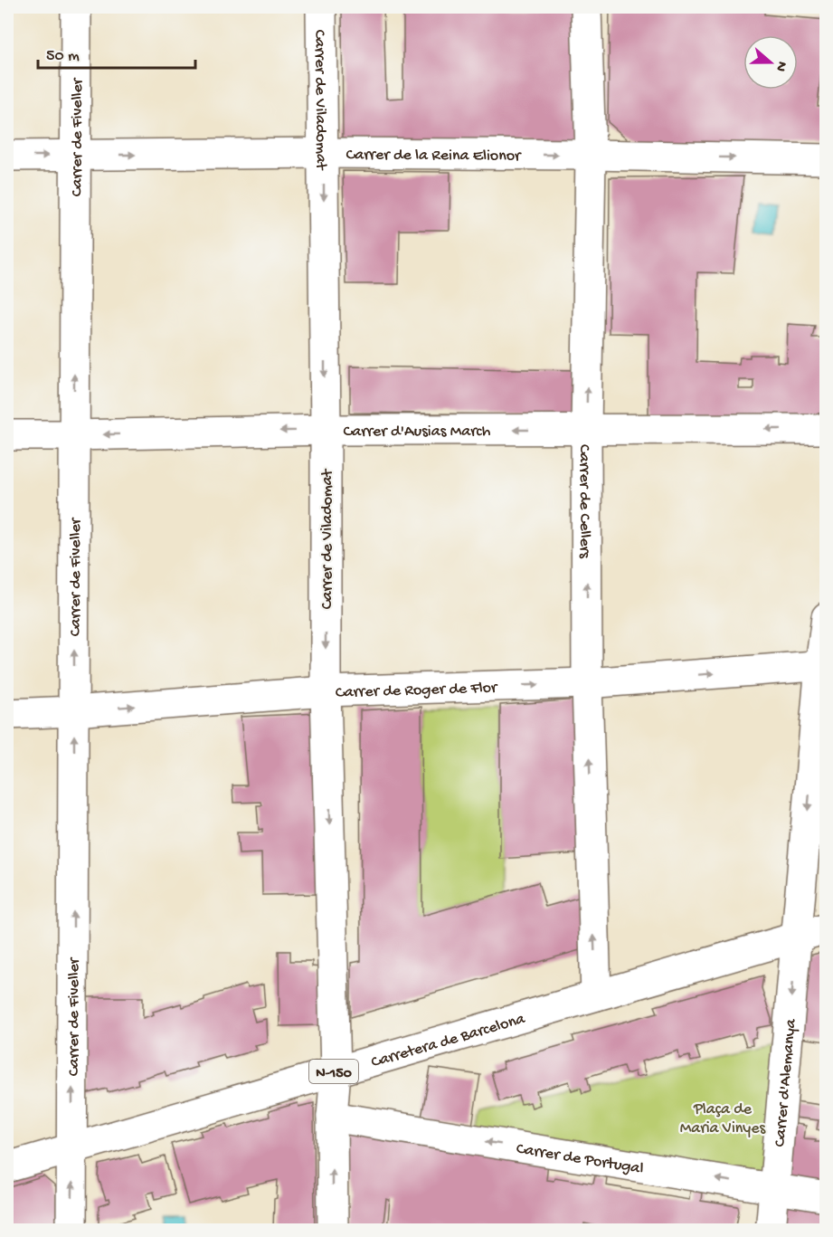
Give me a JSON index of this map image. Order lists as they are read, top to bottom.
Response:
{
  "streets": {
    "street": [
      "Carrer de Viladomat",
      "Carrer de Fiveller",
      "Carrer de la Reina Elionor",
      "Carrer d'Ausias March",
      "Carrer de Cellers",
      "Carrer de Roger de Flor",
      "Carretera de Barcelona",
      "N-150",
      "Carrer d'Alemanya",
      "Carrer de Portugal"
    ]
  },
  "crossings": [
    ["Carrer de Viladomat", "Carrer de la Reina Elionor"],
    ["Carrer de Viladomat", "Carrer d'Ausias March"],
    ["Carrer de Viladomat", "Carrer de Roger de Flor"],
    ["Carrer de Viladomat", "Carretera de Barcelona"],
    ["Carrer de Viladomat", "Carrer de Portugal"],
    ["Carrer de Fiveller", "Carrer de la Reina Elionor"],
    ["Carrer de Fiveller", "Carrer d'Ausias March"],
    ["Carrer de Fiveller", "Carrer de Roger de Flor"],
    ["Carrer de Fiveller", "Carretera de Barcelona"],
    ["Carrer de la Reina Elionor", "Carrer de Cellers"],
    ["Carrer d'Ausias March", "Carrer de Cellers"],
    ["Carrer de Cellers", "Carrer de Roger de Flor"],
    ["Carrer de Cellers", "Carretera de Barcelona"],
    ["Carrer de Roger de Flor", "Carrer d'Alemanya"],
    ["Carretera de Barcelona", "Carrer d'Alemanya"],
    ["Carrer d'Alemanya", "Carrer de Portugal"]
  ],
  "one_way": [
    "Carrer de Fiveller",
    "Carrer de la Reina Elionor",
    "Carrer d'Ausias March",
    "Carrer de Cellers",
    "Carrer de Roger de Flor",
    "Carrer d'Alemanya",
    "Carrer de Portugal"
  ],
  "parks": ["Plaça de Maria Vinyes"],
  "scale_bar": "50 m",
  "north": "right"
}
